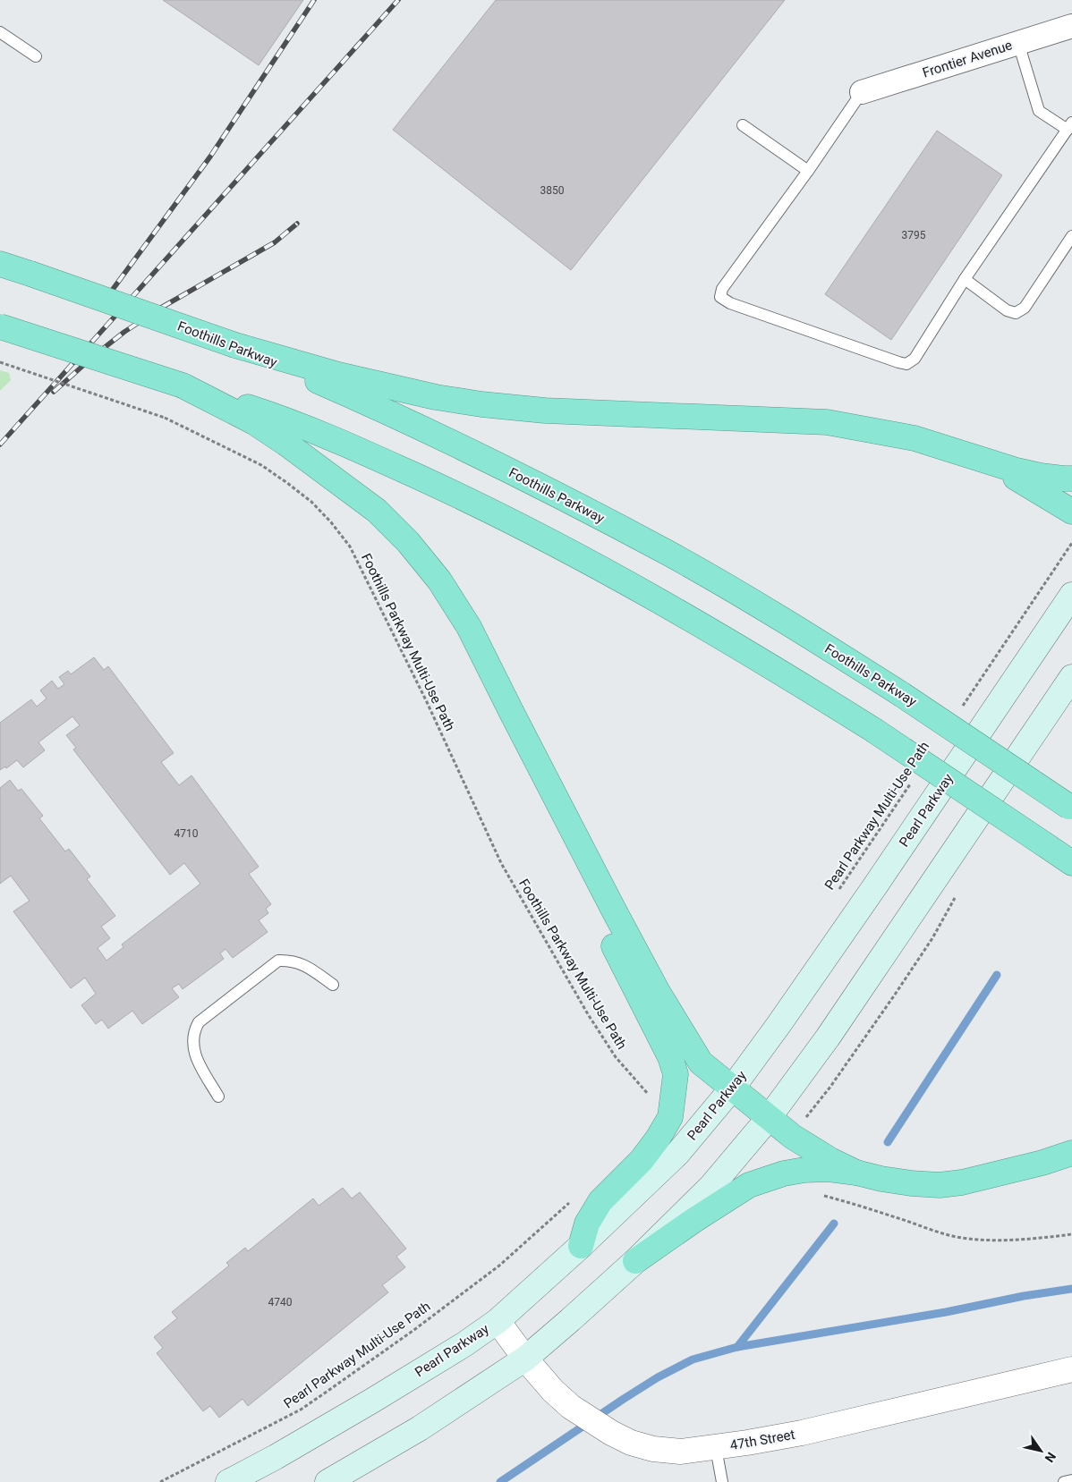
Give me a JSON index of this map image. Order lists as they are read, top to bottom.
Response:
{
  "streets": {
    "highway": ["Foothills Parkway"],
    "main road": ["Pearl Parkway"],
    "street": ["Frontier Avenue", "47th Street"],
    "path": ["Foothills Parkway Multi-Use Path", "Pearl Parkway Multi-Use Path"]
  },
  "crossings": [
    ["Pearl Parkway", "47th Street"]
  ],
  "house_numbers": [
    "3850",
    "3795",
    "4710",
    "4740"
  ],
  "north": "bottom right"
}
